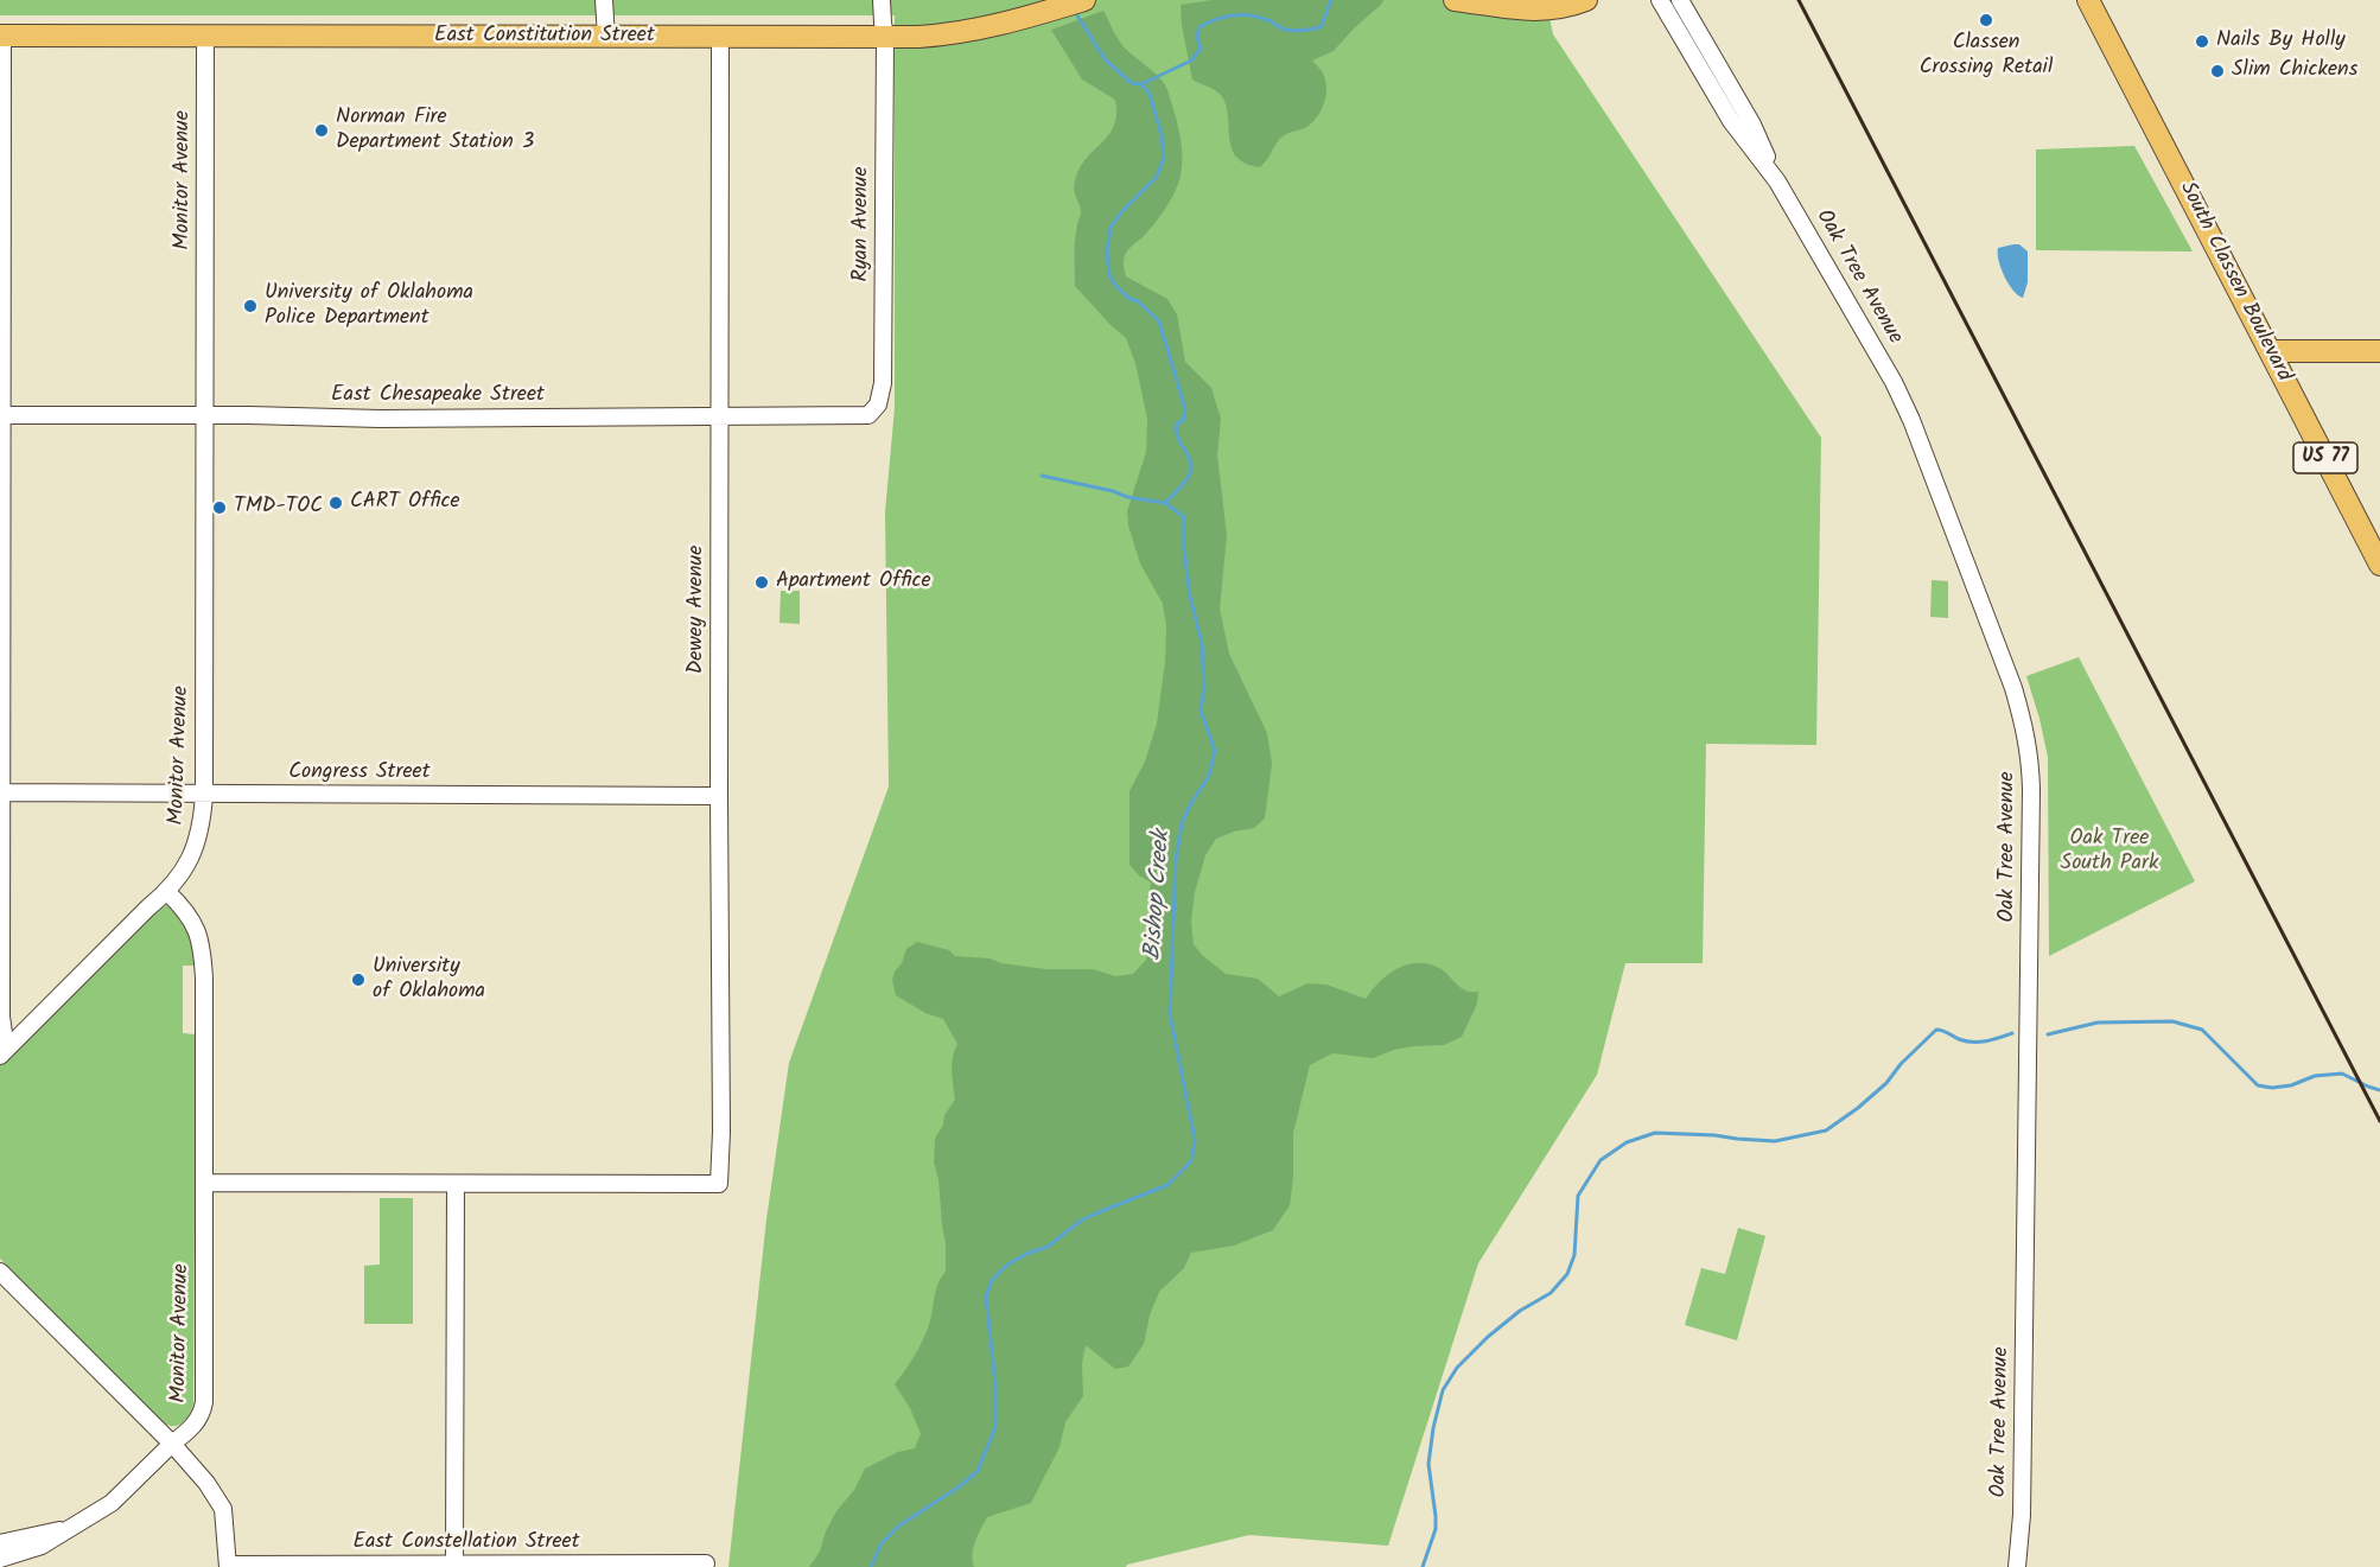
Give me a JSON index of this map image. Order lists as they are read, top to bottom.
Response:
{
  "streets": {
    "main road": ["East Constitution Street", "South Classen Boulevard", "US 77"],
    "street": [
      "Monitor Avenue",
      "Ryan Avenue",
      "Oak Tree Avenue",
      "East Chesapeake Street",
      "Dewey Avenue",
      "Congress Street",
      "East Constellation Street"
    ]
  },
  "crossings": [
    ["East Constitution Street", "Monitor Avenue"],
    ["East Constitution Street", "Ryan Avenue"],
    ["East Constitution Street", "Dewey Avenue"],
    ["Monitor Avenue", "East Chesapeake Street"],
    ["Monitor Avenue", "Congress Street"],
    ["Monitor Avenue", "East Constellation Street"],
    ["Ryan Avenue", "East Chesapeake Street"],
    ["East Chesapeake Street", "Dewey Avenue"],
    ["Dewey Avenue", "Congress Street"]
  ],
  "water": ["Bishop Creek"],
  "parks": ["Oak Tree South Park"],
  "places": [
    "Classen Crossing Retail",
    "Nails By Holly",
    "Slim Chickens",
    "Norman Fire Department Station 3",
    "University of Oklahoma Police Department",
    "CART Office",
    "TMD-TOC",
    "Apartment Office",
    "University of Oklahoma"
  ]
}
